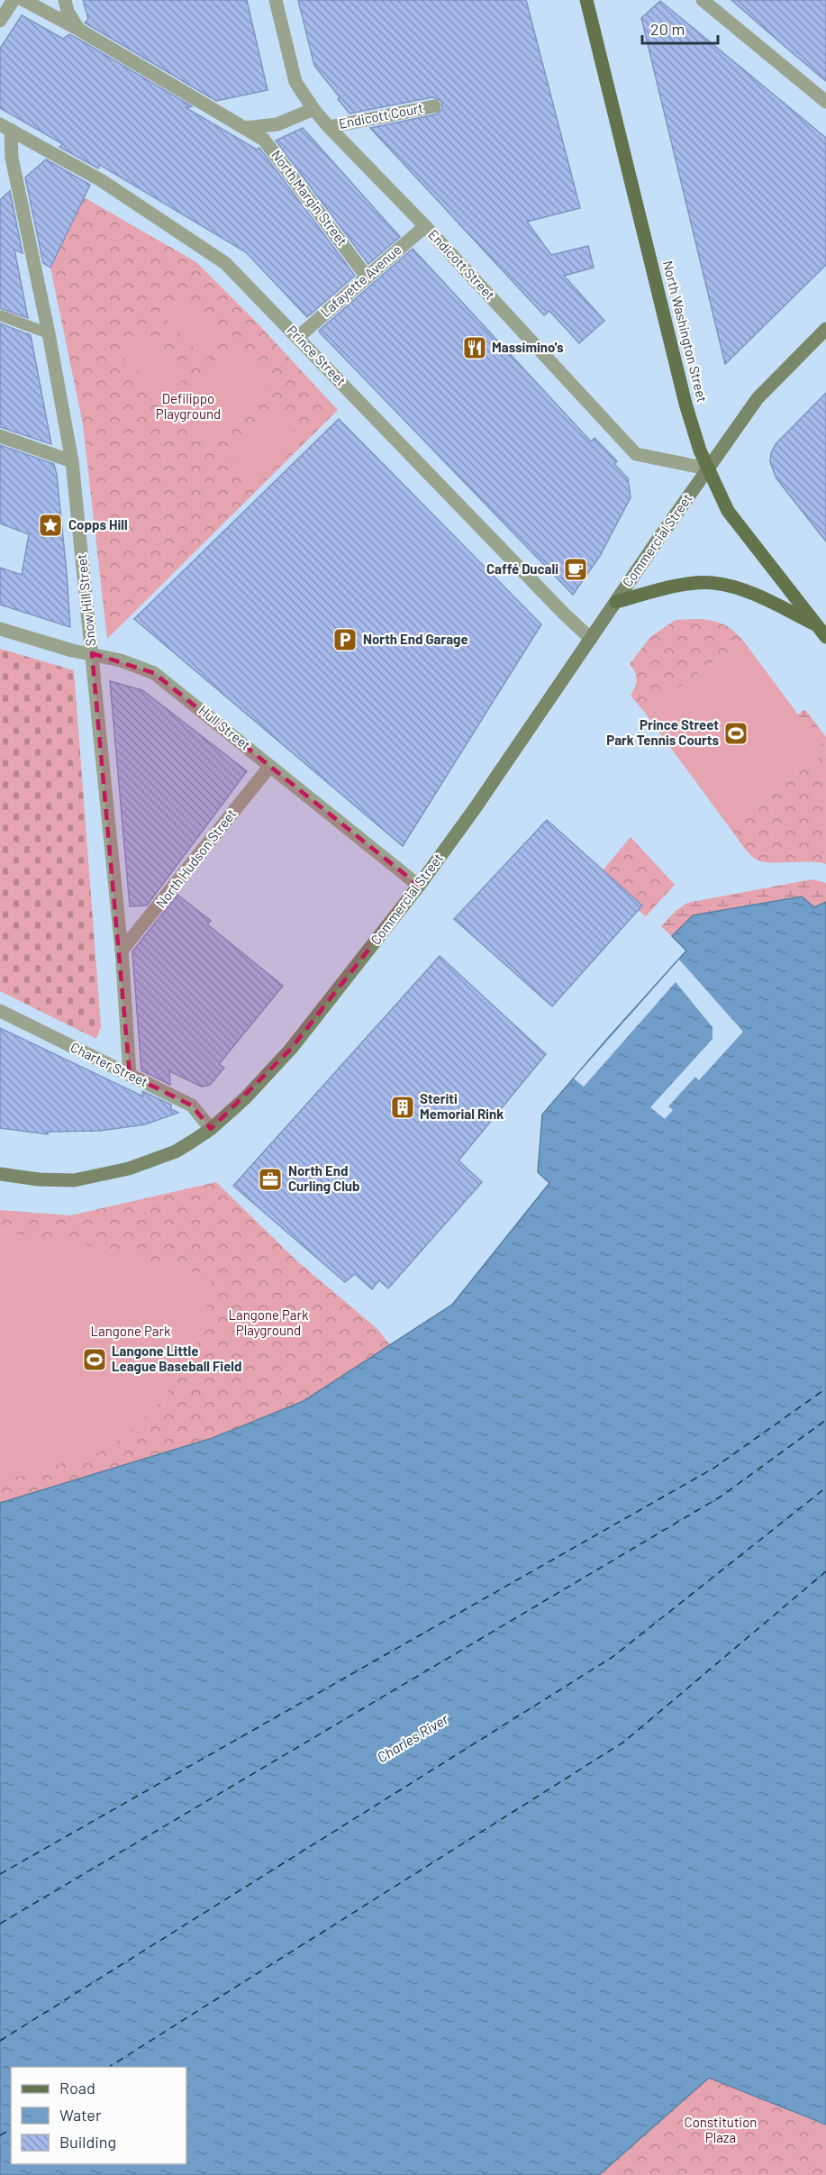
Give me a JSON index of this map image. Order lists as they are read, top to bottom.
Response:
{
  "streets": {
    "main road": ["North Washington Street", "Commercial Street"],
    "street": [
      "Endicott Court",
      "North Margin Street",
      "Endicott Street",
      "Lafayette Avenue",
      "Prince Street",
      "Snow Hill Street",
      "Hull Street",
      "North Hudson Street",
      "Charter Street"
    ]
  },
  "crossings": [
    ["Endicott Court", "Endicott Street"],
    ["North Margin Street", "Lafayette Avenue"],
    ["Endicott Street", "Lafayette Avenue"],
    ["Endicott Street", "North Washington Street"],
    ["Endicott Street", "Commercial Street"],
    ["Lafayette Avenue", "Prince Street"],
    ["North Washington Street", "Commercial Street"],
    ["Prince Street", "Commercial Street"],
    ["Prince Street", "Snow Hill Street"],
    ["Commercial Street", "Hull Street"],
    ["Commercial Street", "Charter Street"],
    ["Snow Hill Street", "Hull Street"],
    ["Snow Hill Street", "North Hudson Street"],
    ["Snow Hill Street", "Charter Street"],
    ["Hull Street", "North Hudson Street"]
  ],
  "water": ["Charles River"],
  "parks": [
    "Defilippo Playground",
    "Langone Park Playground",
    "Langone Park",
    "Constitution Plaza"
  ],
  "places": {
    "restaurant": ["Massimino's"],
    "place": ["Copps Hill"],
    "cafe": ["Caffé Ducali"],
    "parking": ["North End Garage"],
    "sports": ["Prince Street Park Tennis Courts", "Langone Little League Baseball Field"],
    "building": ["Steriti Memorial Rink"],
    "office": ["North End Curling Club"]
  },
  "legend": ["Road", "Water", "Building"],
  "scale_bar": "20 m"
}
